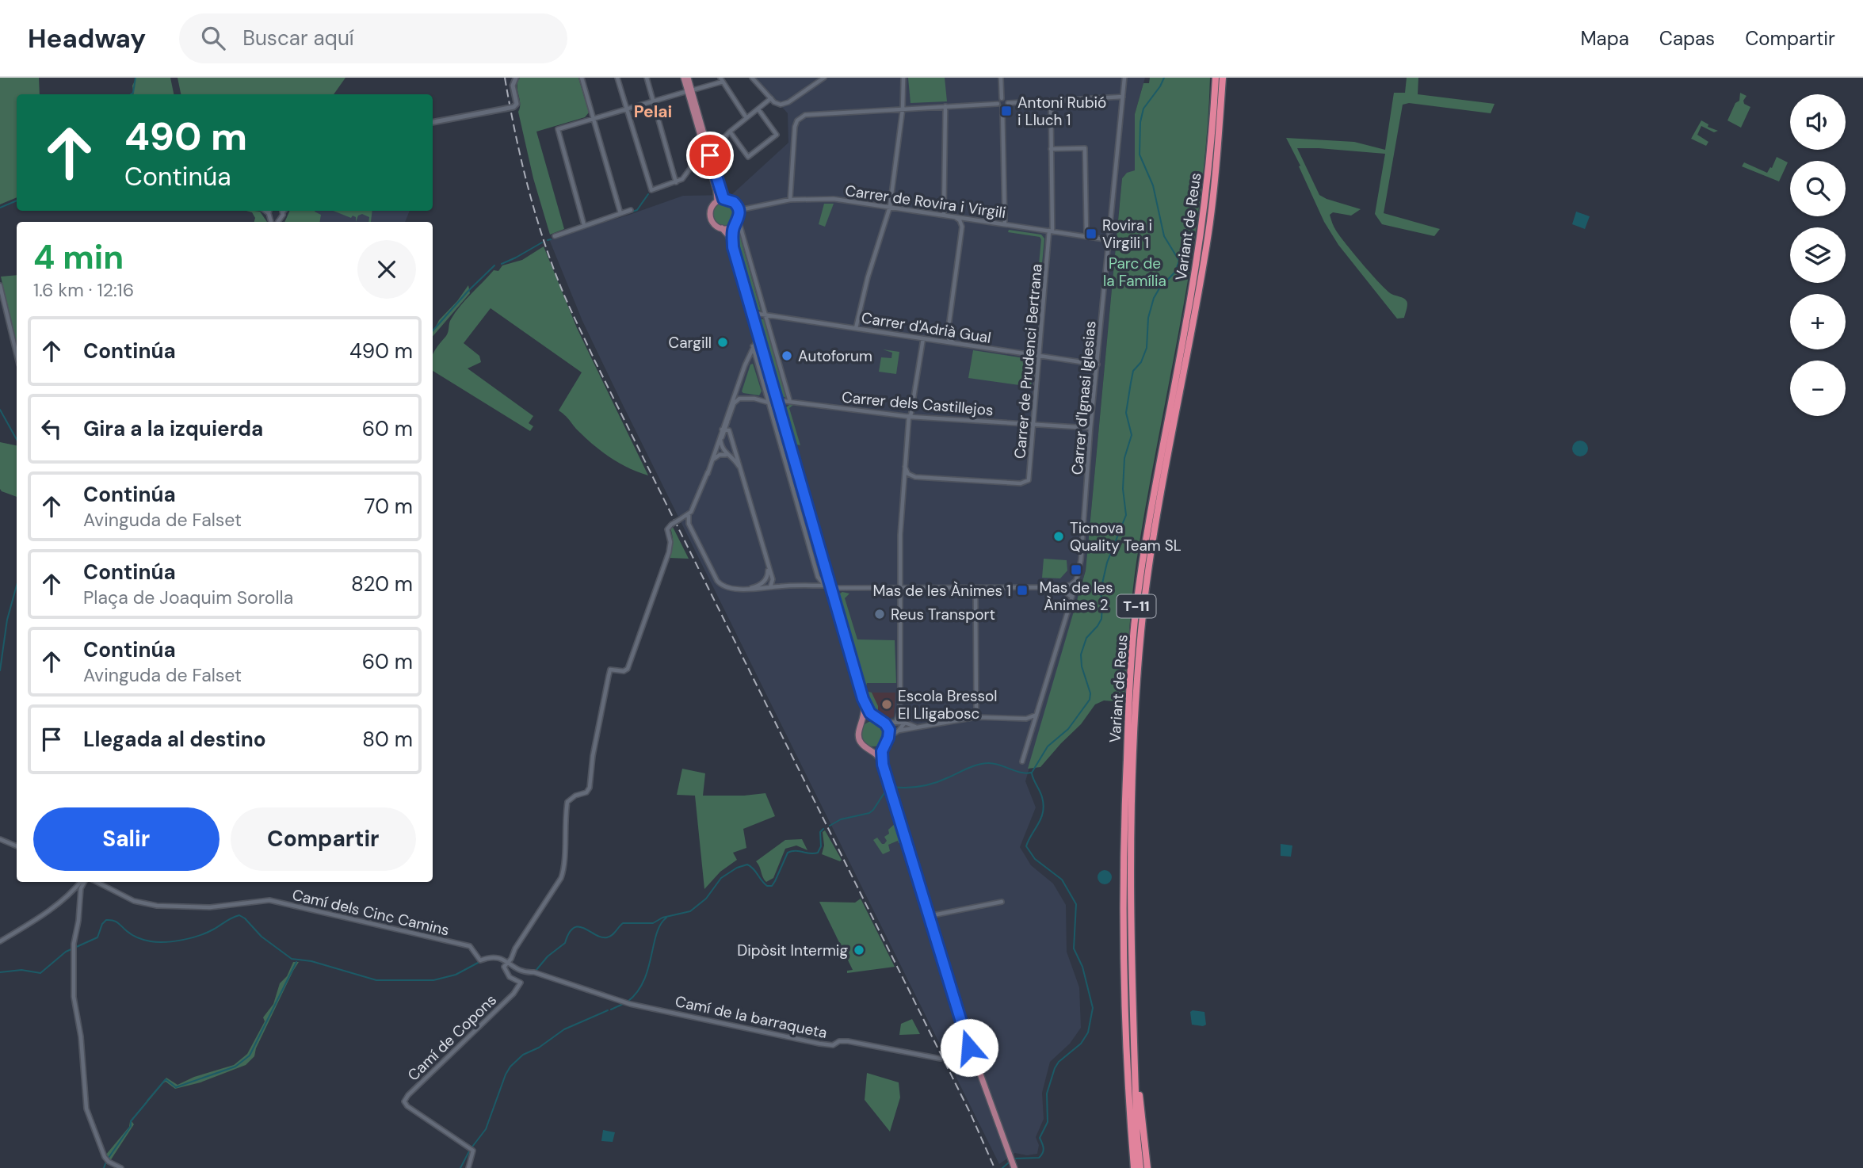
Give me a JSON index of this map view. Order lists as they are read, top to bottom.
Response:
{
  "streets": {
    "highway": ["Variant de Reus", "T-11"],
    "street": [
      "Carrer de Rovira i Virgili",
      "Carrer d'Adrià Gual",
      "Carrer de Prudenci Bertrana",
      "Carrer d'Ignasi Iglesias",
      "Carrer dels Castillejos",
      "Camí dels Cinc Camins",
      "Camí de la barraqueta",
      "Camí de Copons"
    ]
  },
  "crossings": [
    ["Carrer de Rovira i Virgili", "Carrer de Prudenci Bertrana"],
    ["Carrer de Rovira i Virgili", "Carrer d'Ignasi Iglesias"],
    ["Variant de Reus", "T-11"],
    ["Carrer d'Adrià Gual", "Carrer de Prudenci Bertrana"],
    ["Carrer d'Adrià Gual", "Carrer d'Ignasi Iglesias"],
    ["Carrer de Prudenci Bertrana", "Carrer dels Castillejos"],
    ["Carrer d'Ignasi Iglesias", "Carrer dels Castillejos"],
    ["Camí dels Cinc Camins", "Camí de la barraqueta"],
    ["Camí dels Cinc Camins", "Camí de Copons"],
    ["Camí de la barraqueta", "Camí de Copons"]
  ],
  "districts": ["Pelai"],
  "parks": ["Parc de la Família"],
  "places": {
    "transit": [
      "Antoni Rubió i Lluch 1",
      "Rovira i Virgili 1",
      "Mas de les Ànimes 2",
      "Mas de les Ànimes 1"
    ],
    "other": [
      "Cargill",
      "Autoforum",
      "Ticnova Quality Team SL",
      "Reus Transport",
      "Escola Bressol El Lligabosc",
      "Dipòsit Intermig"
    ]
  },
  "page": {
    "header": "Headway",
    "search": "Buscar aquí",
    "nav": ["Mapa", "Capas", "Compartir"],
    "map_buttons": ["+", "−"],
    "turn": ["490 m", "Continúa"],
    "heading": ["4 min", "1.6 km · 12:16"],
    "list": [
      {
        "name": "Continúa",
        "value": "490 m"
      },
      {
        "name": "Gira a la izquierda",
        "value": "60 m"
      },
      {
        "name": "Continúa",
        "note": "Avinguda de Falset",
        "value": "70 m"
      },
      {
        "name": "Continúa",
        "note": "Plaça de Joaquim Sorolla",
        "value": "820 m"
      },
      {
        "name": "Continúa",
        "note": "Avinguda de Falset",
        "value": "60 m"
      },
      {
        "name": "Llegada al destino",
        "value": "80 m"
      }
    ],
    "buttons": ["Salir", "Compartir"]
  }
}
